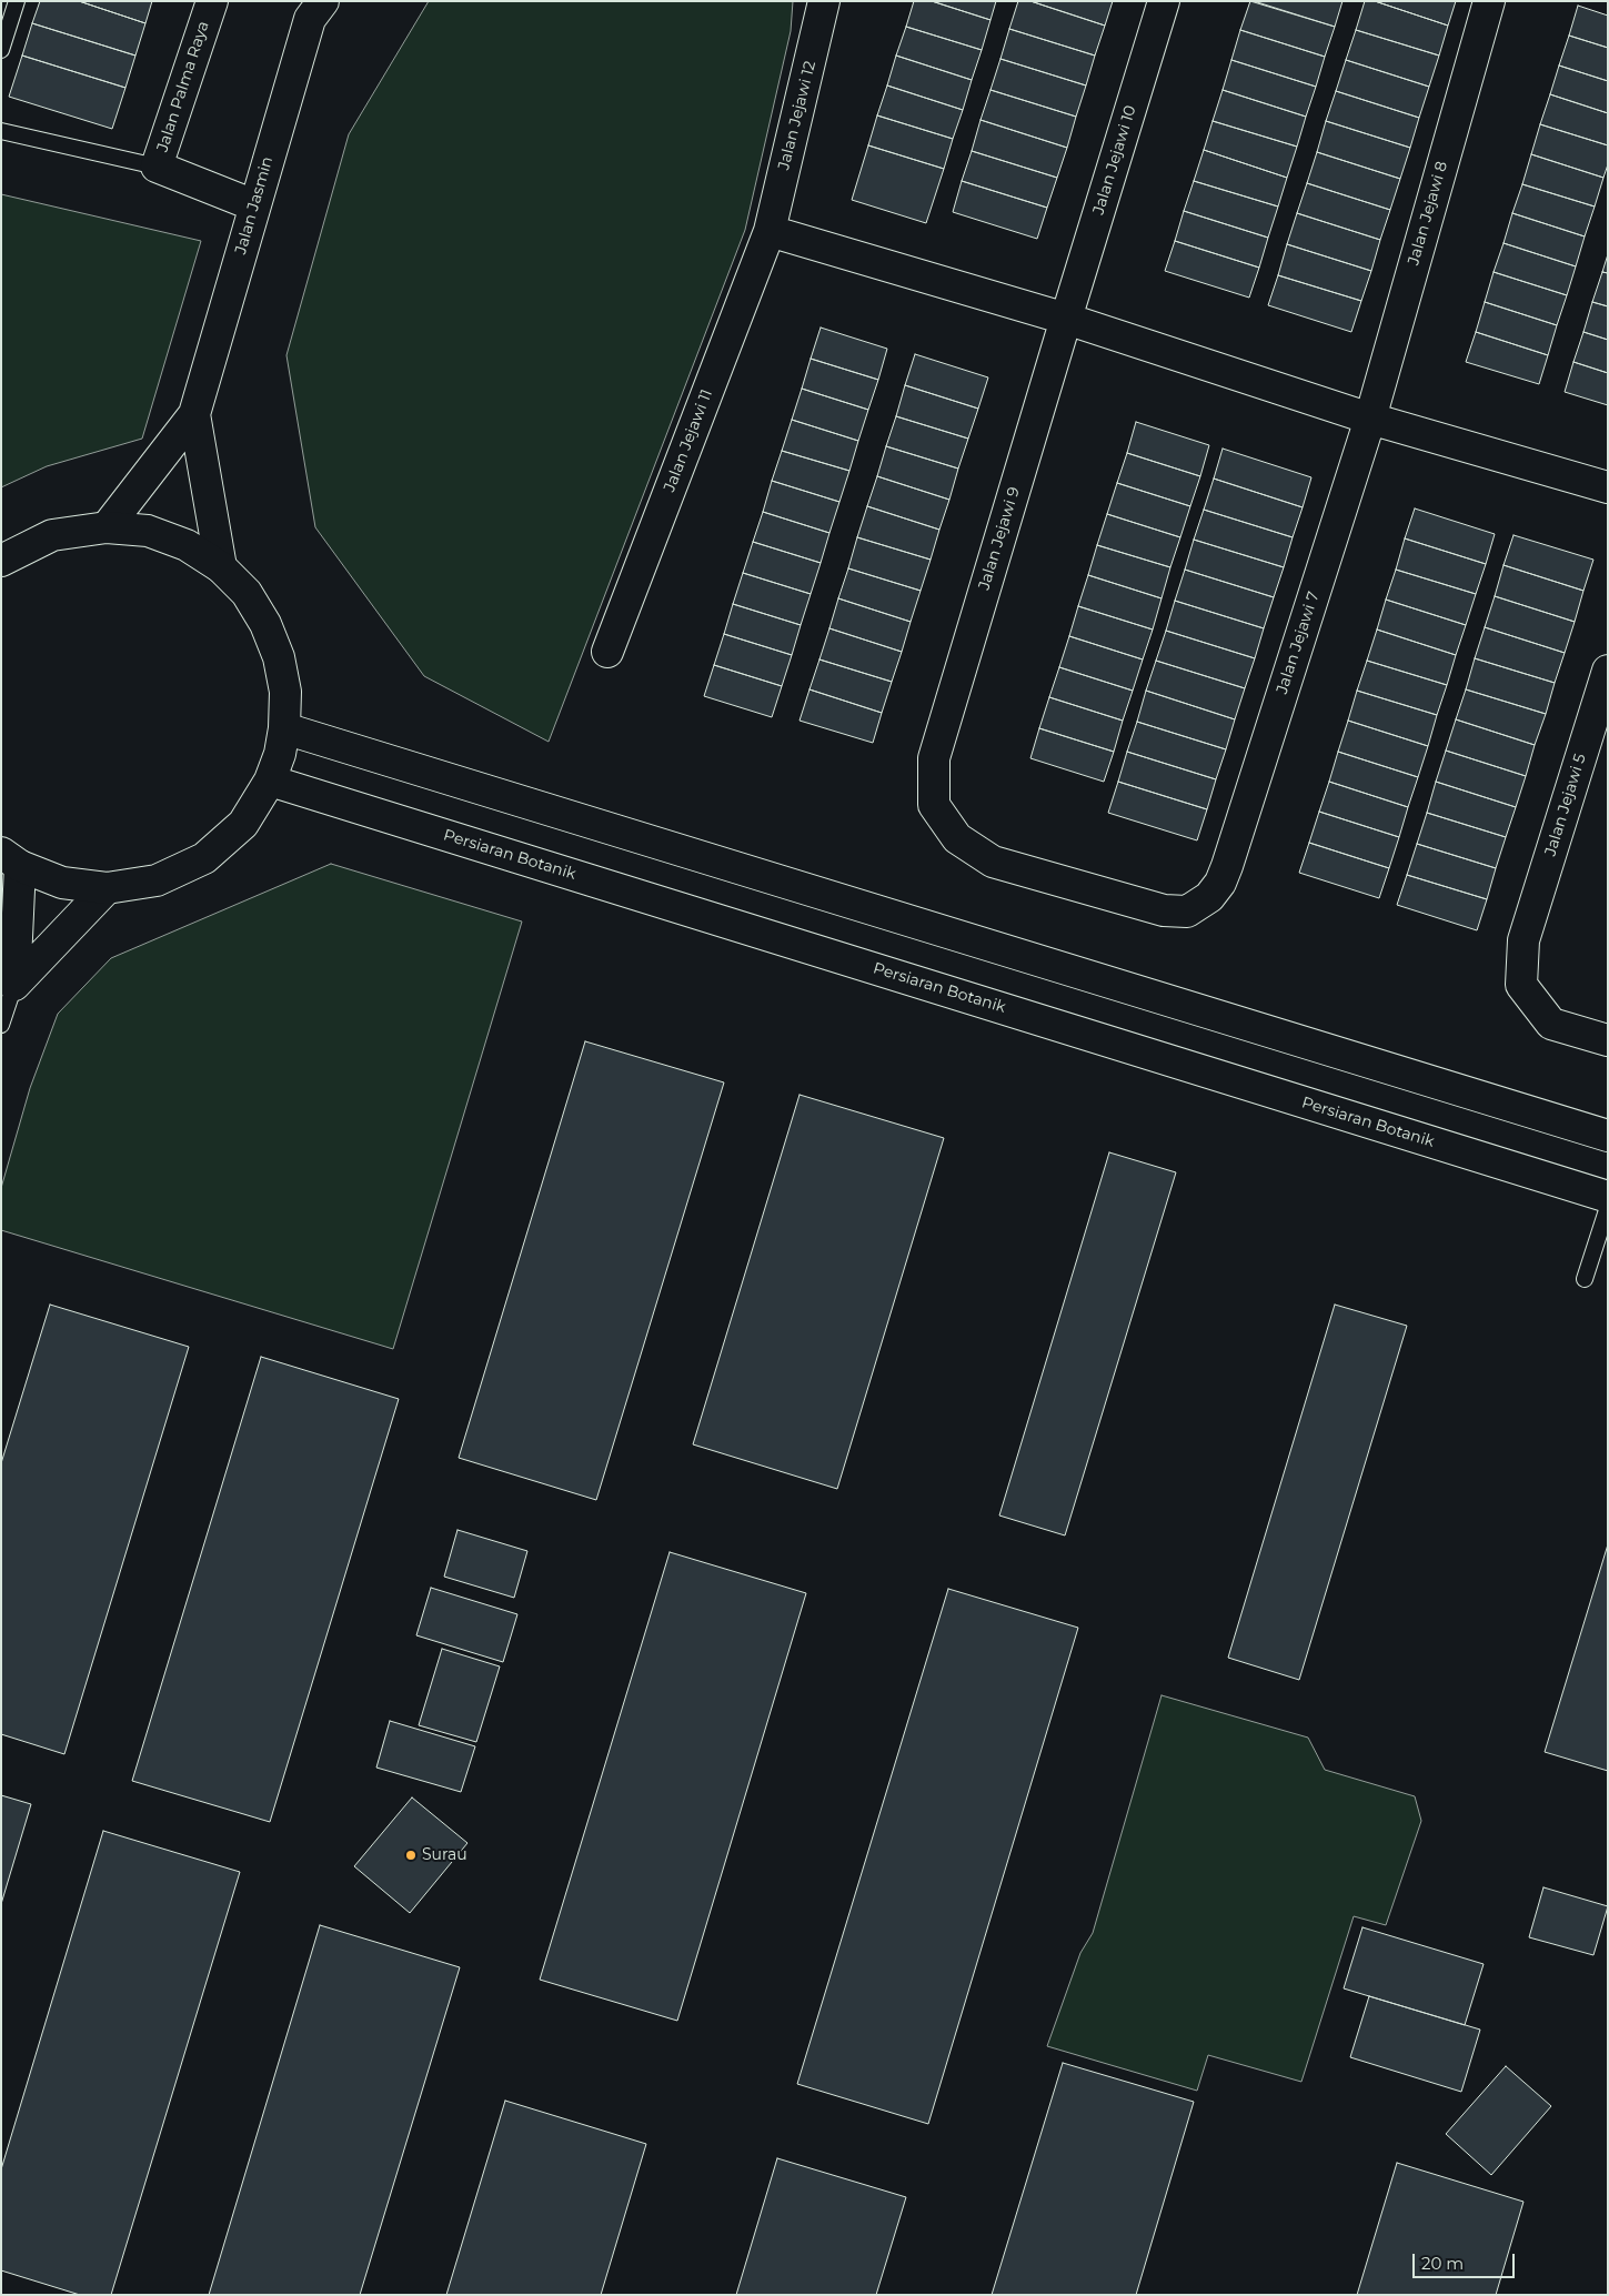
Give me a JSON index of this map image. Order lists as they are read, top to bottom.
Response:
{
  "streets": {
    "street": [
      "Jalan Palma Raya",
      "Jalan Jejawi 12",
      "Jalan Jejawi 10",
      "Jalan Jasmin",
      "Jalan Jejawi 8",
      "Jalan Jejawi 11",
      "Jalan Jejawi 9",
      "Jalan Jejawi 7",
      "Jalan Jejawi 5",
      "Persiaran Botanik"
    ]
  },
  "crossings": [
    ["Jalan Palma Raya", "Jalan Jasmin"],
    ["Jalan Jejawi 12", "Jalan Jejawi 11"],
    ["Jalan Jejawi 10", "Jalan Jejawi 9"],
    ["Jalan Jejawi 8", "Jalan Jejawi 7"],
    ["Jalan Jejawi 9", "Jalan Jejawi 7"]
  ],
  "places": ["Surau"],
  "scale_bar": "20 m"
}
